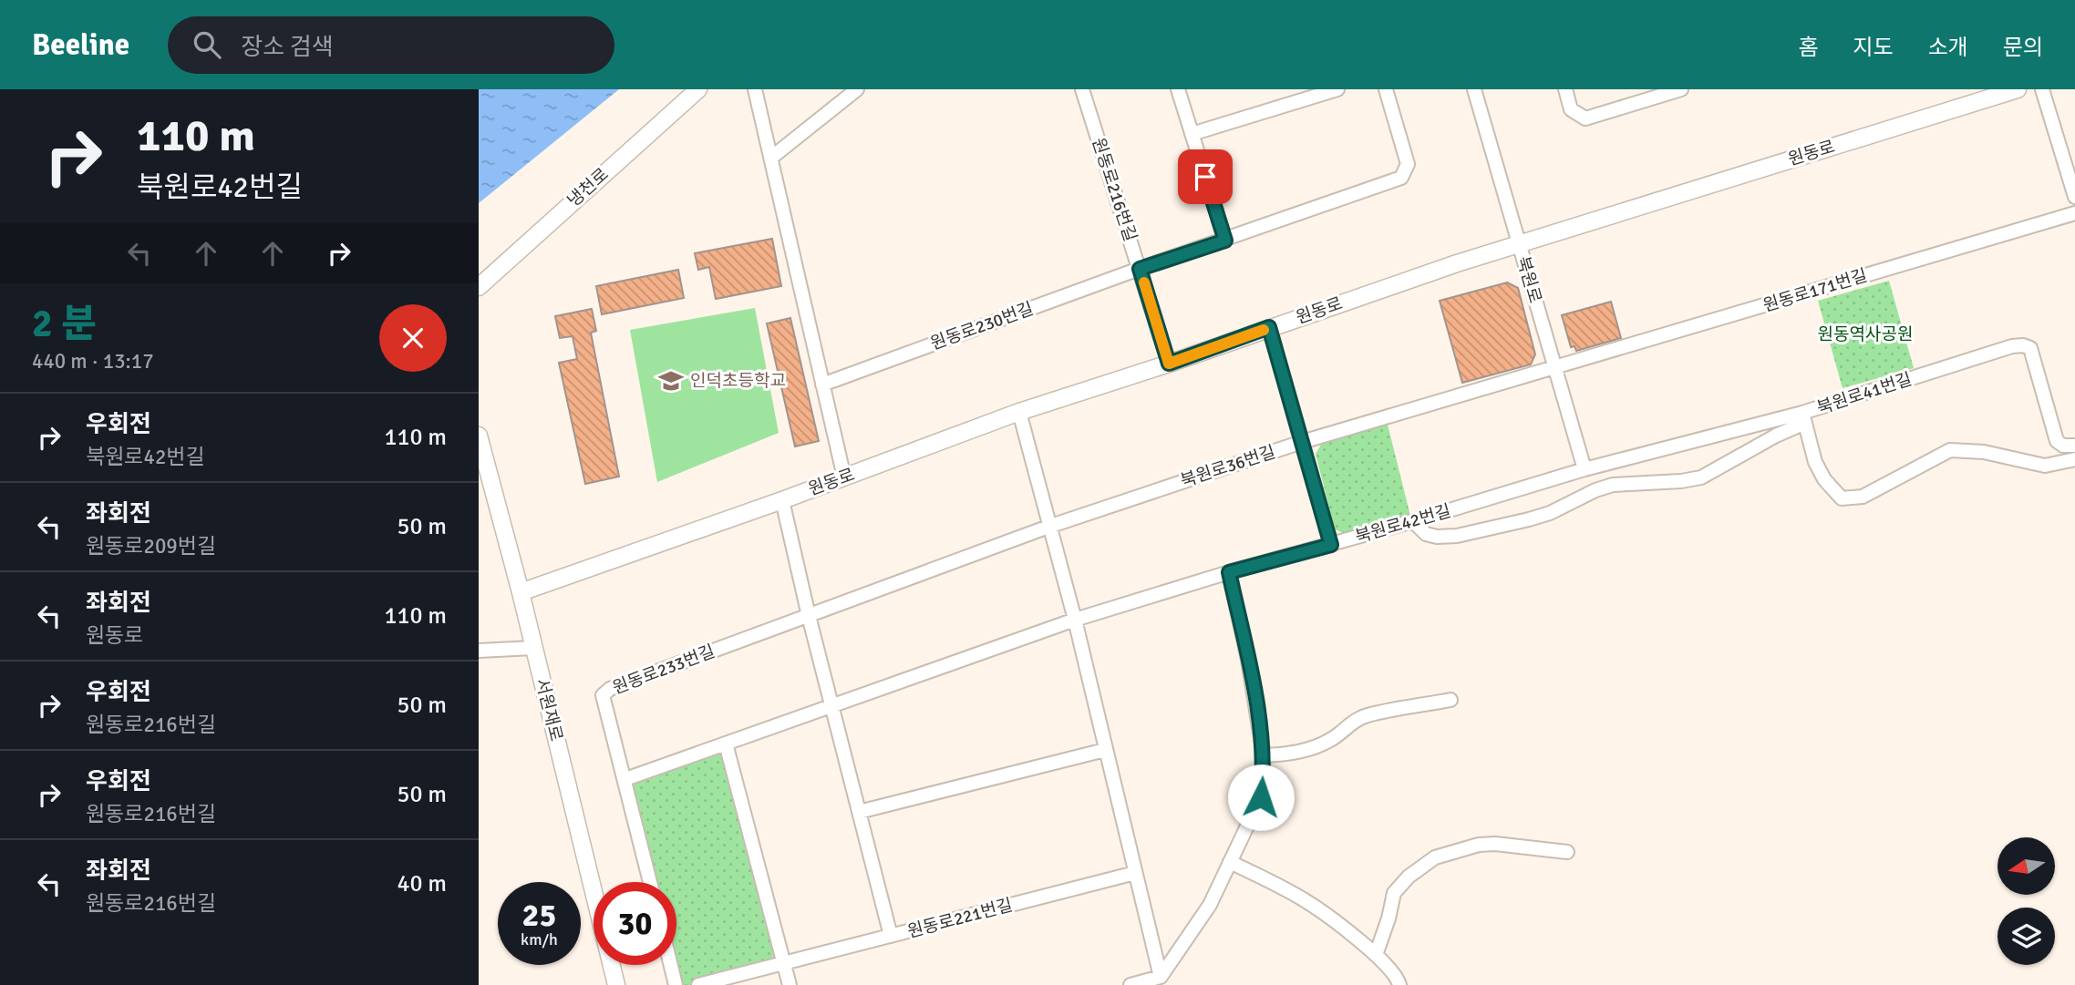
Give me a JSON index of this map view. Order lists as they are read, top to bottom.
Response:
{
  "streets": {
    "street": [
      "원동로",
      "냉천로",
      "원동로216번길",
      "북원로",
      "원동로171번길",
      "원동로230번길",
      "북원로41번길",
      "북원로36번길",
      "북원로42번길",
      "원동로233번길",
      "서원재로",
      "원동로221번길"
    ]
  },
  "crossings": [
    ["원동로", "원동로216번길"],
    ["원동로", "북원로"],
    ["원동로", "서원재로"],
    ["원동로216번길", "원동로230번길"],
    ["북원로", "원동로171번길"],
    ["북원로", "북원로41번길"],
    ["북원로", "북원로36번길"],
    ["북원로", "북원로42번길"],
    ["원동로171번길", "북원로36번길"],
    ["북원로41번길", "북원로42번길"]
  ],
  "parks": ["원동역사공원"],
  "places": {
    "school or university": ["인덕초등학교"]
  },
  "north": "left",
  "page": {
    "header": "Beeline",
    "search": "장소 검색",
    "nav": [
      "홈",
      "지도",
      "소개",
      "문의"
    ],
    "turn": ["110 m", "북원로42번길"],
    "heading": ["2 분", "440 m · 13:17"],
    "list": [
      {
        "name": "우회전",
        "note": "북원로42번길",
        "value": "110 m"
      },
      {
        "name": "좌회전",
        "note": "원동로209번길",
        "value": "50 m"
      },
      {
        "name": "좌회전",
        "note": "원동로",
        "value": "110 m"
      },
      {
        "name": "우회전",
        "note": "원동로216번길",
        "value": "50 m"
      },
      {
        "name": "우회전",
        "note": "원동로216번길",
        "value": "50 m"
      },
      {
        "name": "좌회전",
        "note": "원동로216번길",
        "value": "40 m"
      }
    ],
    "speed": "25 km/h",
    "limit": "30"
  }
}
